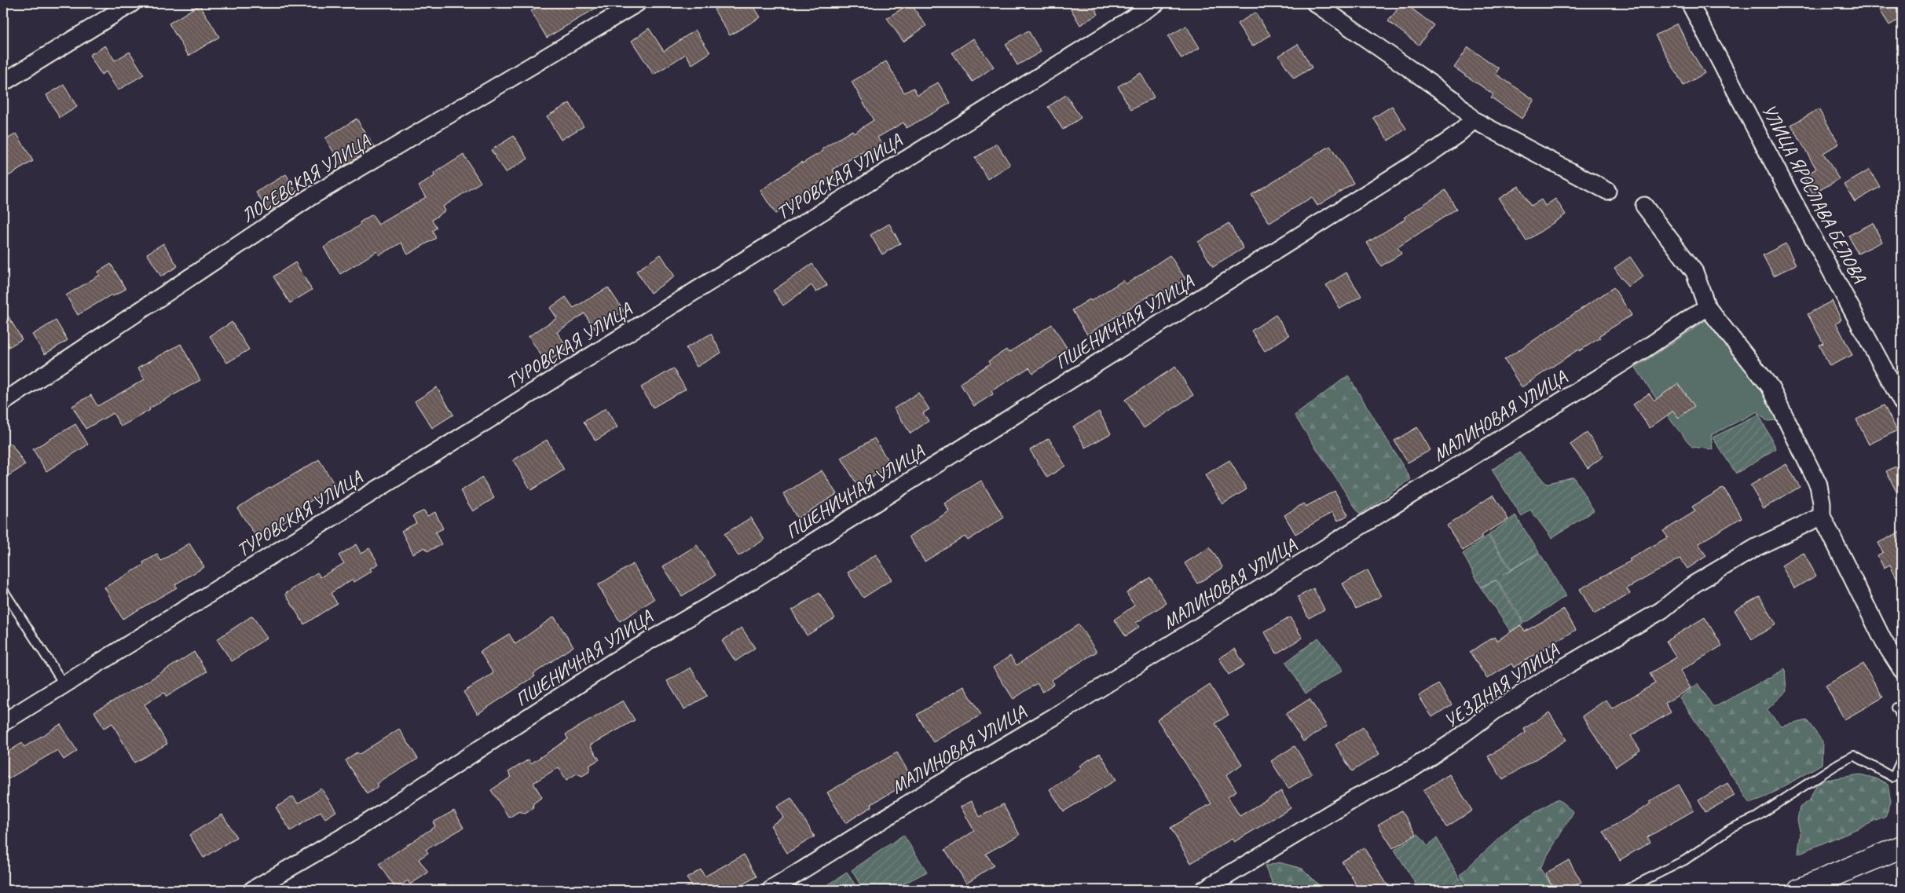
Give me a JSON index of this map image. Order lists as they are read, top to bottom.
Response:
{
  "streets": {
    "street": [
      "ТУРОВСКАЯ УЛИЦА",
      "ЛОСЕВСКАЯ УЛИЦА",
      "УЛИЦА ЯРОСЛАВА БЕЛОВА",
      "ПШЕНИЧНАЯ УЛИЦА",
      "МАЛИНОВАЯ УЛИЦА",
      "УЕЗДНАЯ УЛИЦА"
    ]
  }
}
